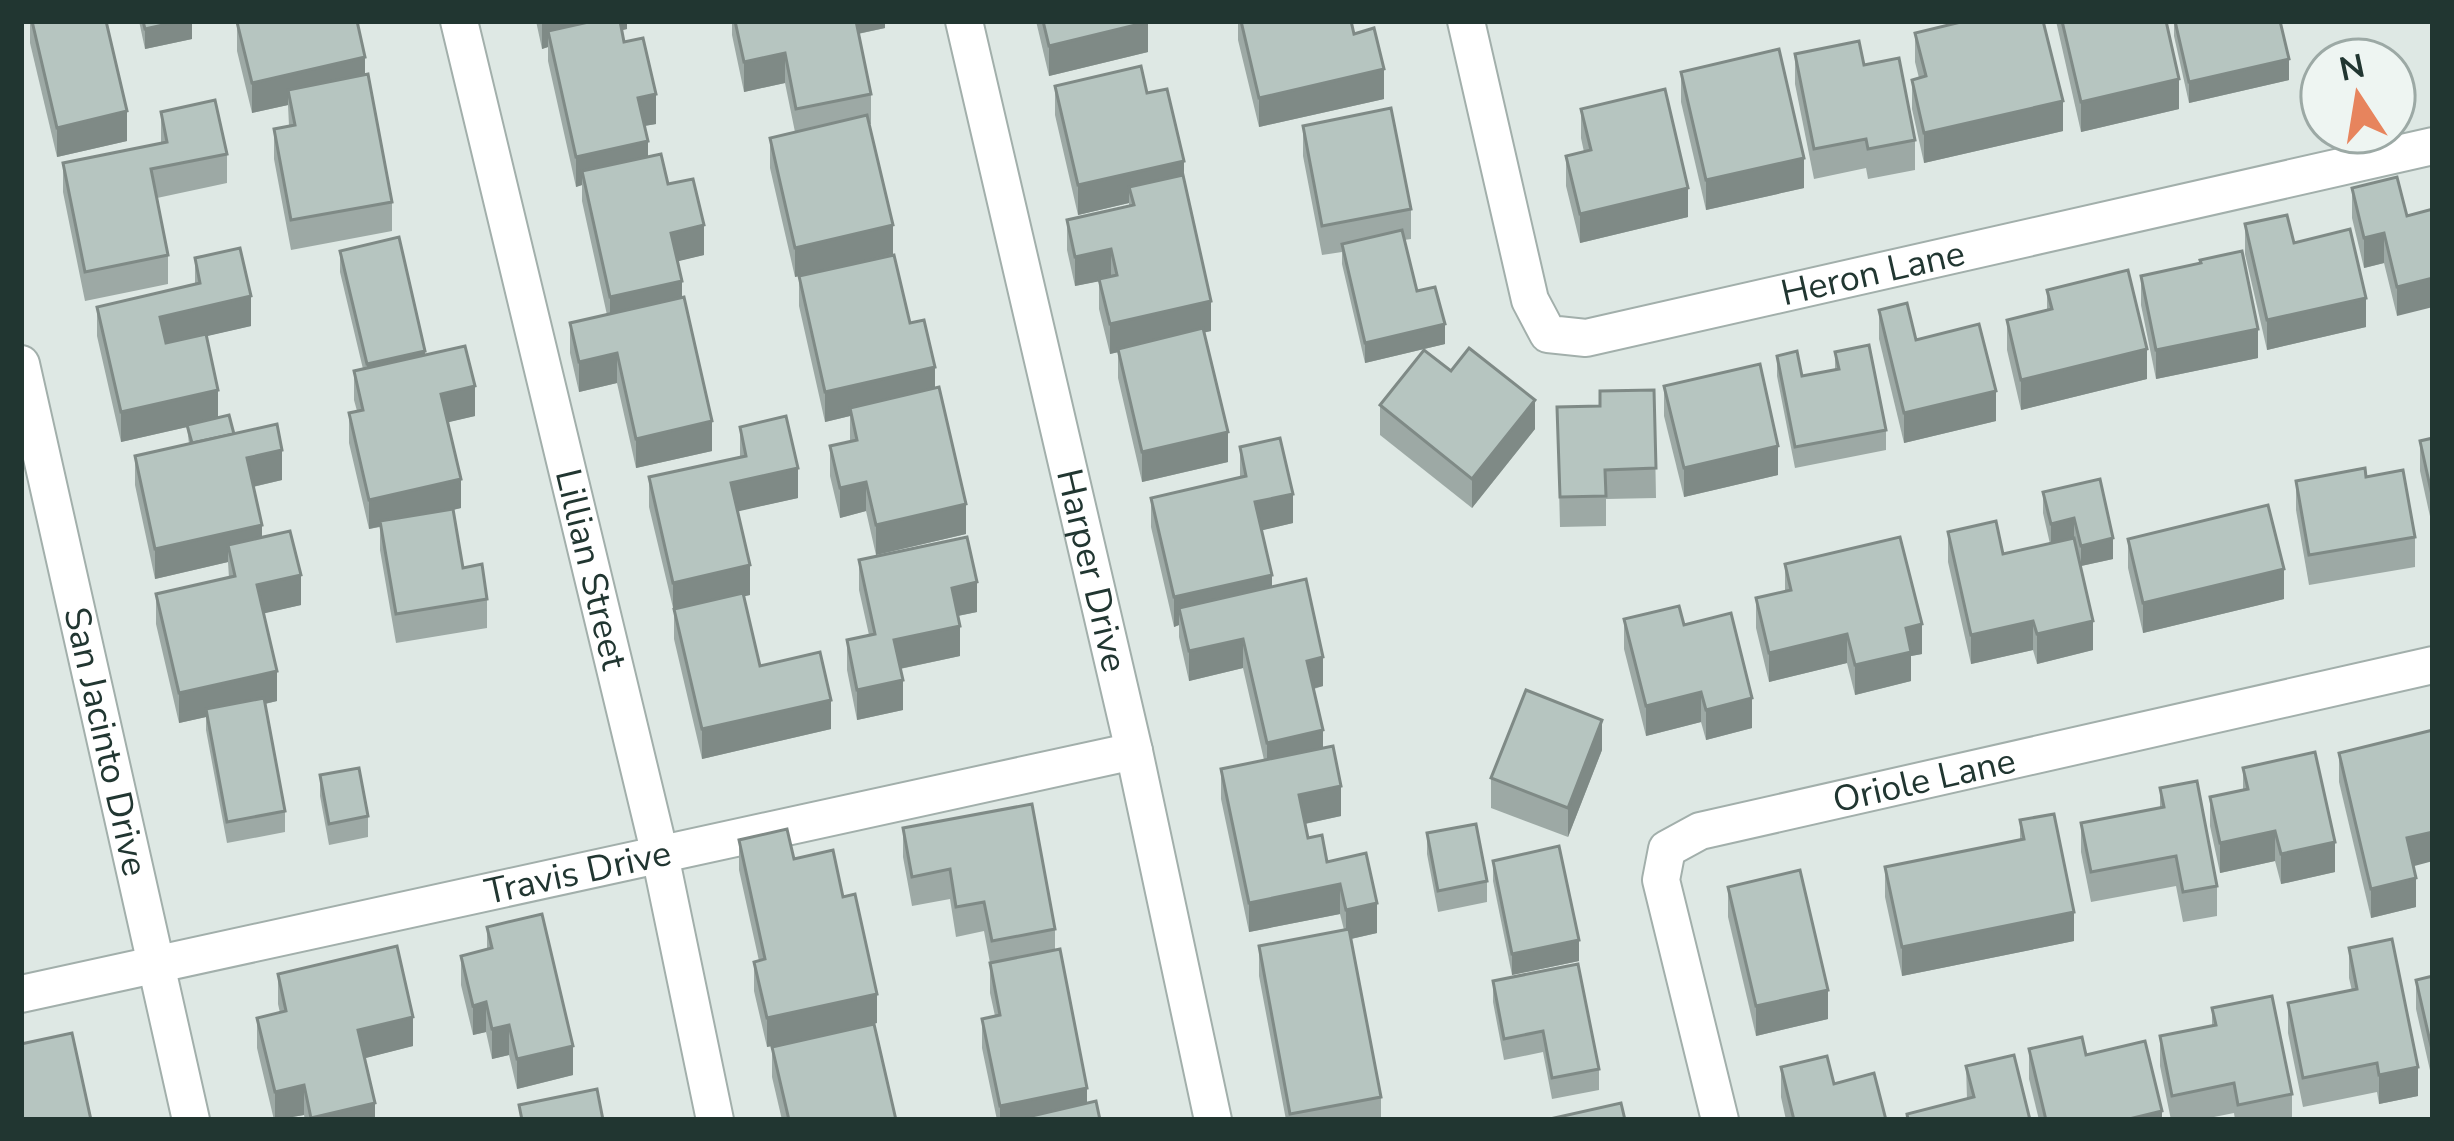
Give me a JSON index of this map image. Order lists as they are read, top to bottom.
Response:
{
  "streets": {
    "street": [
      "Heron Lane",
      "Lillian Street",
      "Harper Drive",
      "San Jacinto Drive",
      "Oriole Lane",
      "Travis Drive"
    ]
  },
  "crossings": [
    ["Lillian Street", "Travis Drive"],
    ["Harper Drive", "Travis Drive"],
    ["San Jacinto Drive", "Travis Drive"]
  ],
  "north": "top"
}
